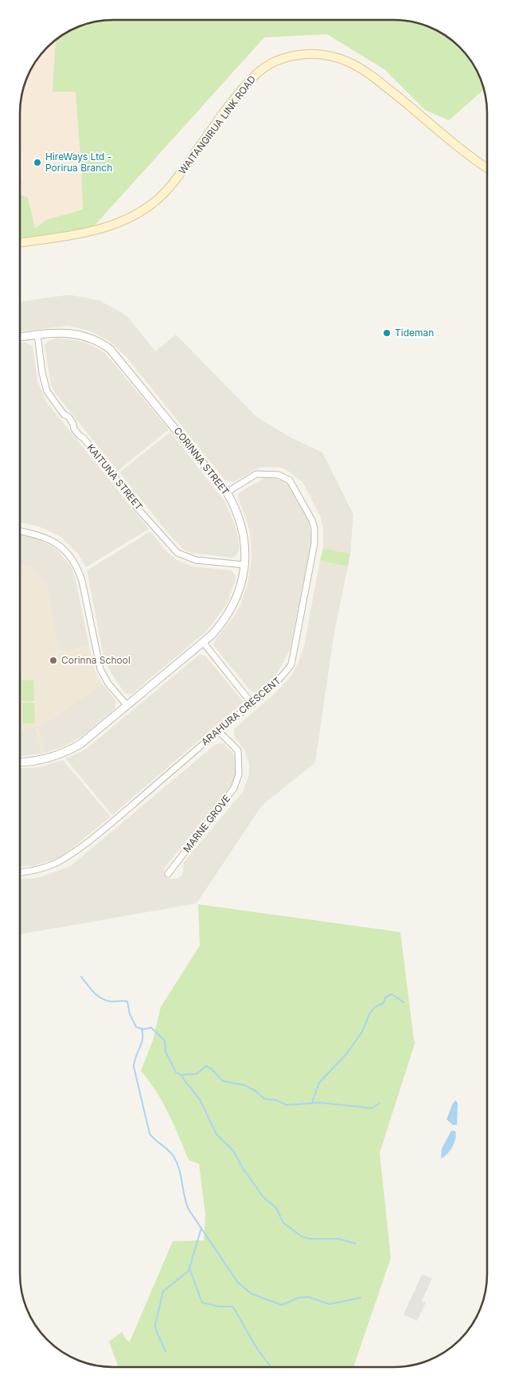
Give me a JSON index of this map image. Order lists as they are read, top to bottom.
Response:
{
  "streets": {
    "main road": ["WAITANGIRUA LINK ROAD"],
    "street": [
      "CORINNA STREET",
      "KAITUNA STREET",
      "ARAHURA CRESCENT",
      "MARNE GROVE"
    ]
  },
  "crossings": [
    ["CORINNA STREET", "KAITUNA STREET"],
    ["CORINNA STREET", "ARAHURA CRESCENT"],
    ["ARAHURA CRESCENT", "MARNE GROVE"]
  ],
  "places": ["HireWays Ltd - Porirua Branch", "Tideman", "Corinna School"]
}
